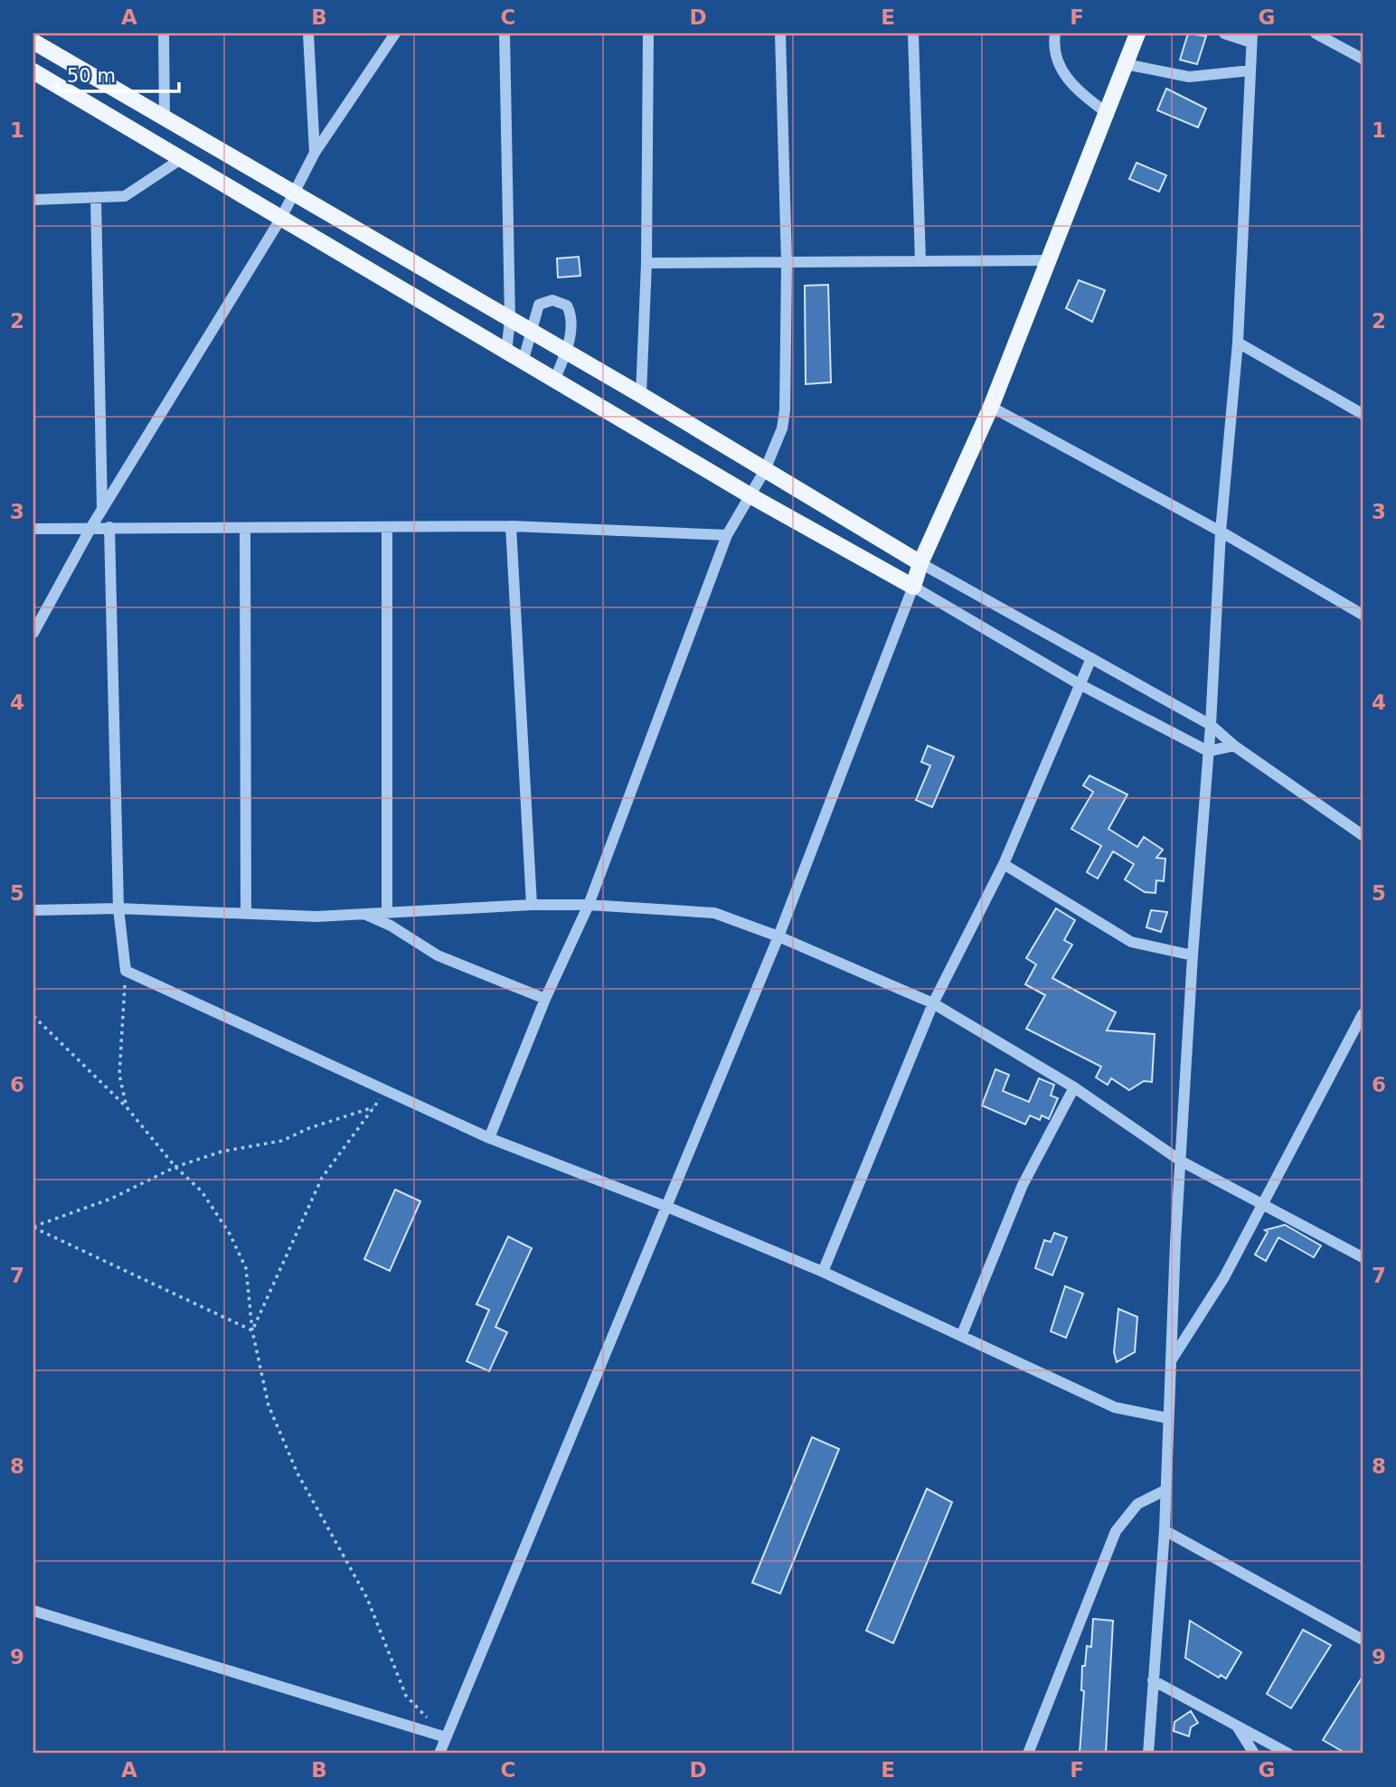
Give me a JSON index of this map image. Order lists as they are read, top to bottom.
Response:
{
  "scale_bar": "50 m",
  "grid": {
    "columns": [
      "A",
      "B",
      "C",
      "D",
      "E",
      "F",
      "G"
    ],
    "rows": [
      "1",
      "2",
      "3",
      "4",
      "5",
      "6",
      "7",
      "8",
      "9"
    ]
  }
}
